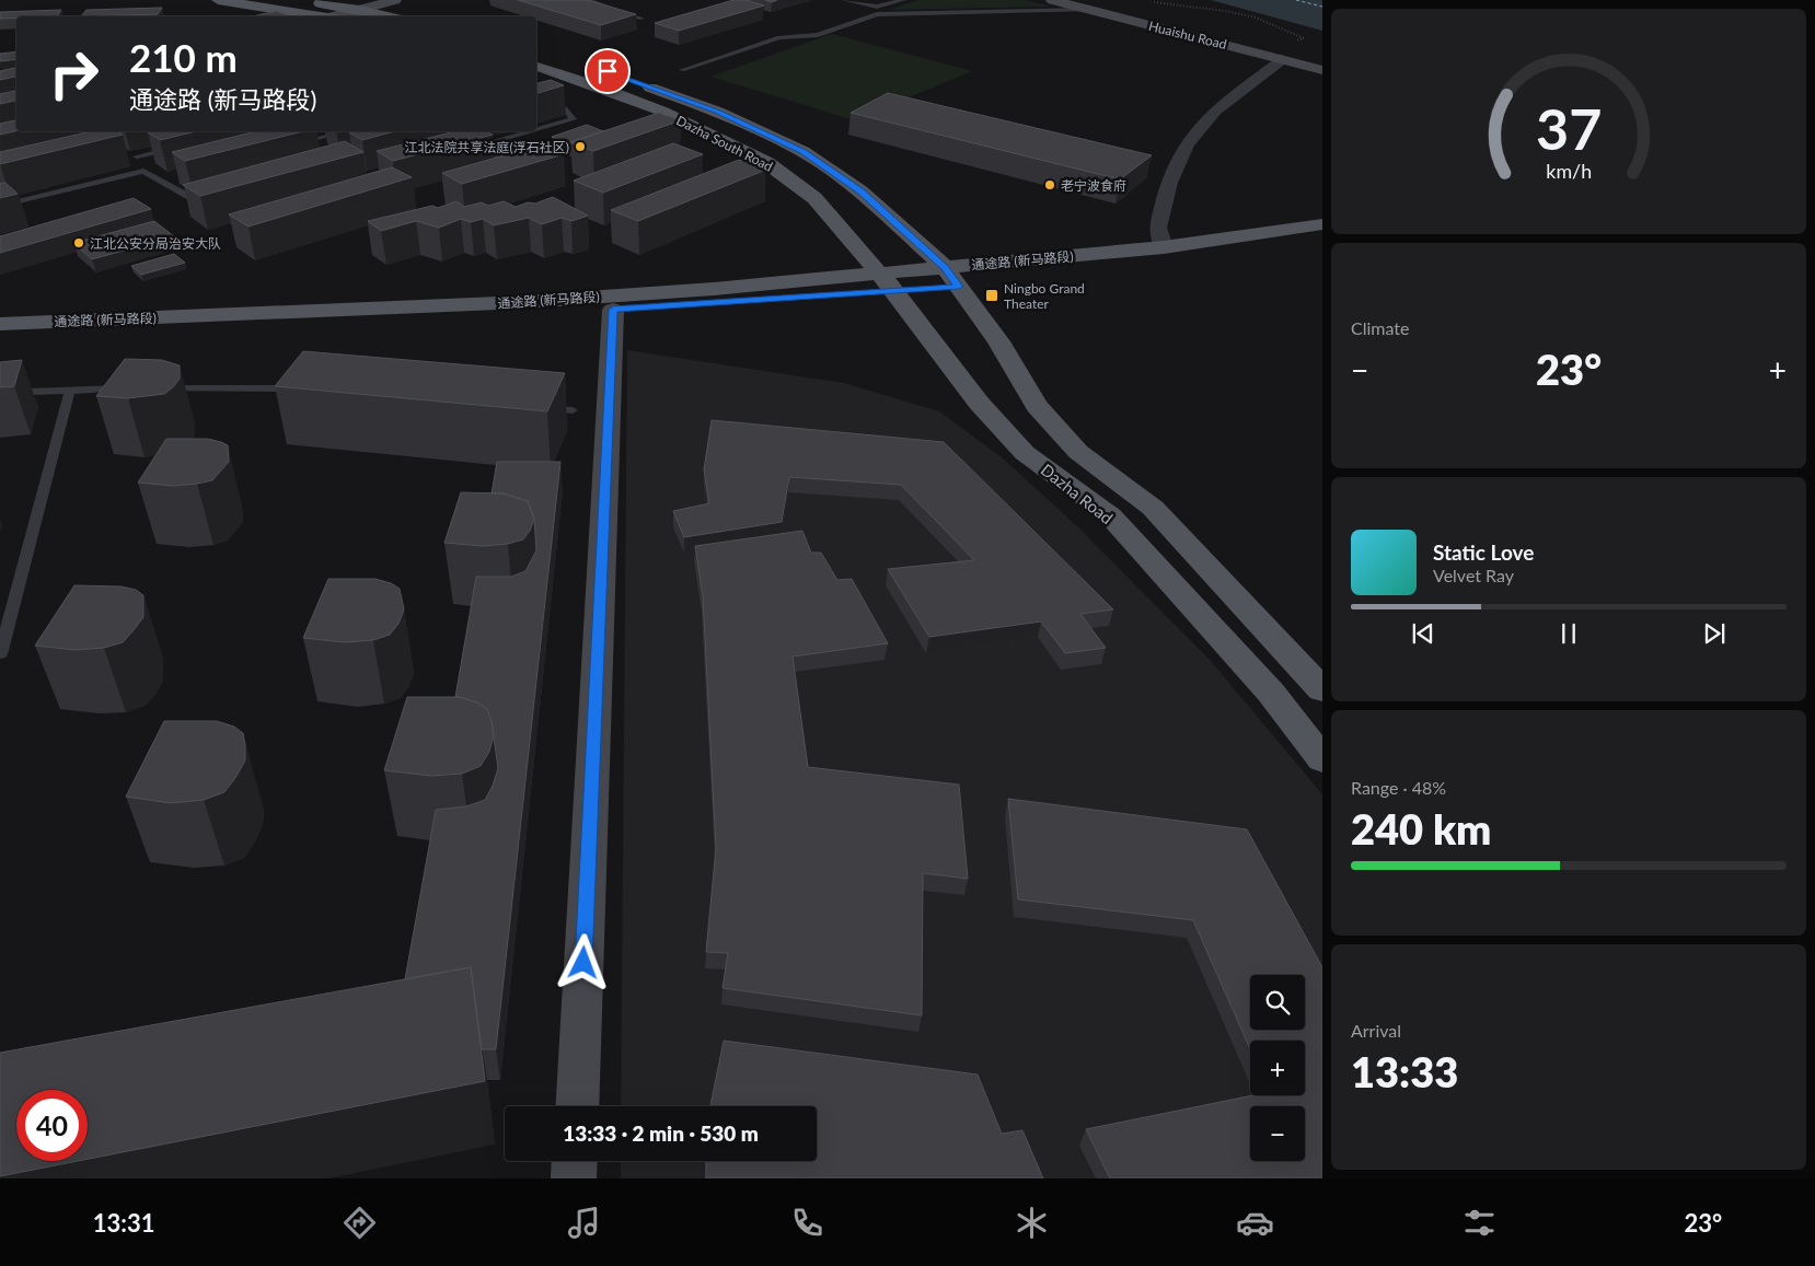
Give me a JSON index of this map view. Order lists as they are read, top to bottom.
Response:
{
  "streets": {
    "main road": ["Dazha South Road", "通途路 (新马路段)", "Dazha Road"],
    "street": ["Huaishu Road"]
  },
  "crossings": [
    ["Dazha South Road", "通途路 (新马路段)"],
    ["Dazha South Road", "Dazha Road"],
    ["通途路 (新马路段)", "Dazha Road"]
  ],
  "places": {
    "other": ["江北法院共享法庭(浮石社区)", "老宁波食府", "江北公安分局治安大队"],
    "transit": ["Ningbo Grand Theater"]
  },
  "page": {
    "turn": ["210 m", "通途路 (新马路段)"],
    "tile": [
      "Climate",
      ["Range · 48%", "240 km"],
      ["Arrival", "13:33"]
    ],
    "heat": ["−", "23°", "+"],
    "song": ["Static Love", "Velvet Ray"],
    "map_buttons": ["+", "−"],
    "limit": "40",
    "trip": "13:33 · 2 min · 530 m",
    "tabs": ["13:31", "23°"],
    "gauge": ["37", "km/h"]
  }
}
